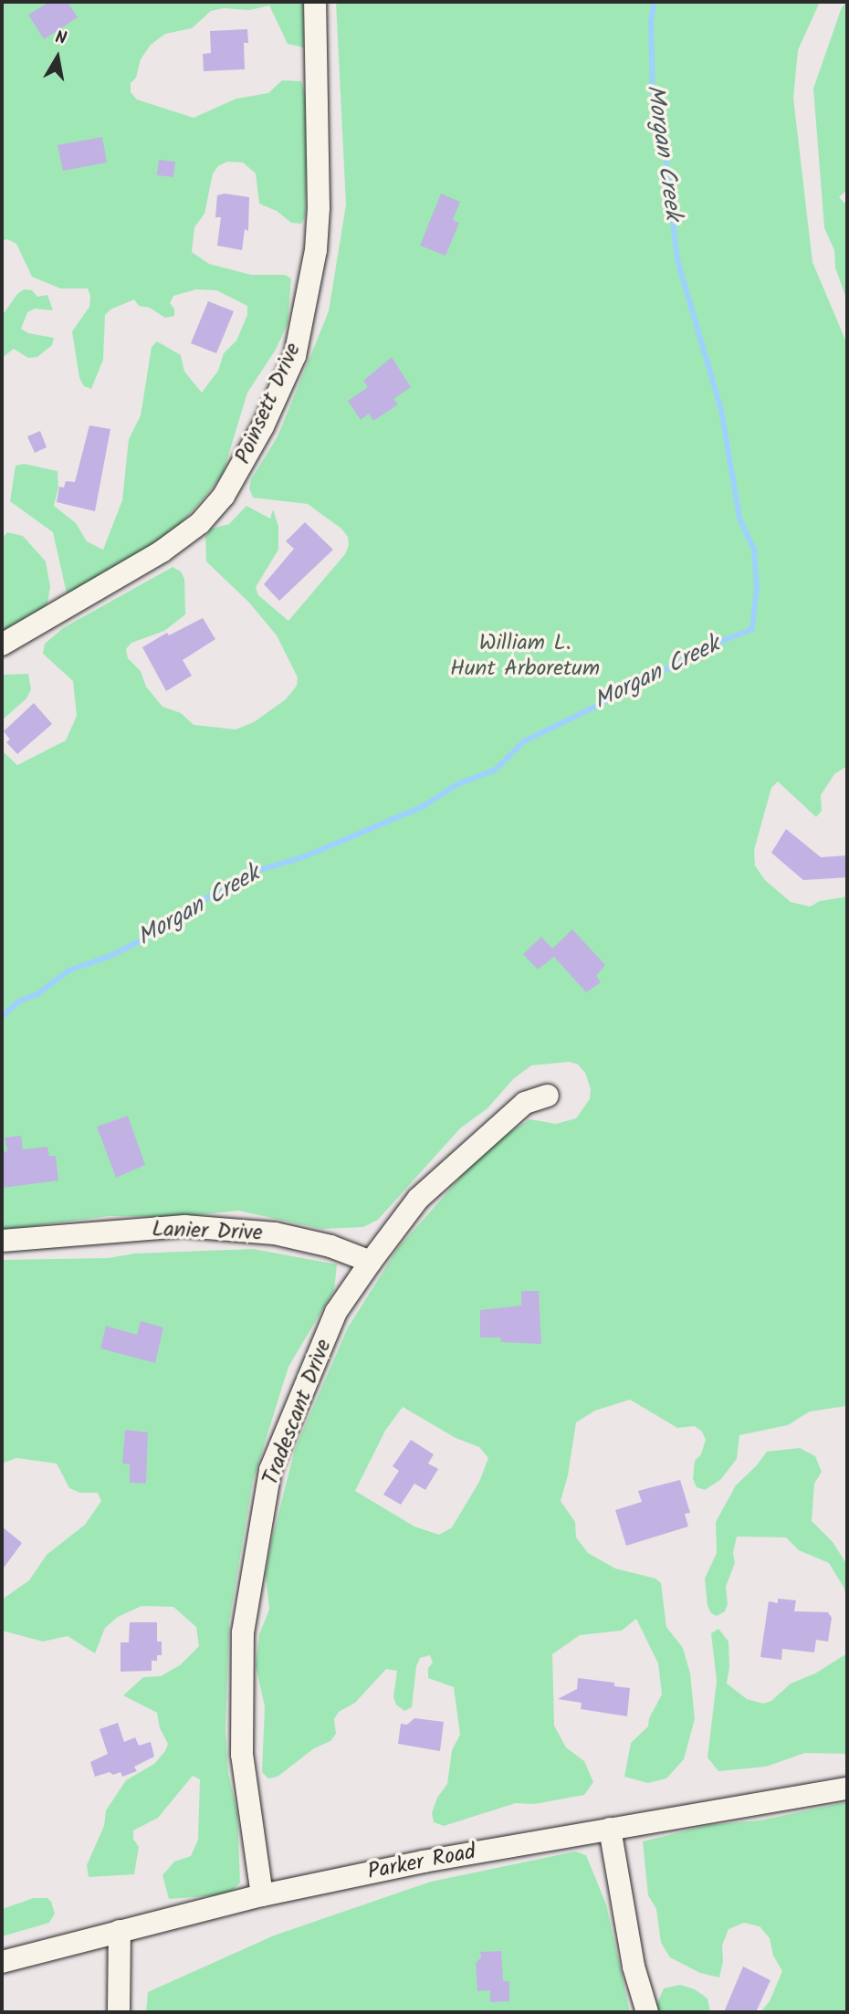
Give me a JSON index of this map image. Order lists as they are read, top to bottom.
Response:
{
  "streets": {
    "street": [
      "Poinsett Drive",
      "Lanier Drive",
      "Tradescant Drive",
      "Parker Road"
    ]
  },
  "crossings": [
    ["Lanier Drive", "Tradescant Drive"],
    ["Tradescant Drive", "Parker Road"]
  ],
  "water": ["Morgan Creek"],
  "parks": ["William L. Hunt Arboretum"],
  "north": "top"
}
